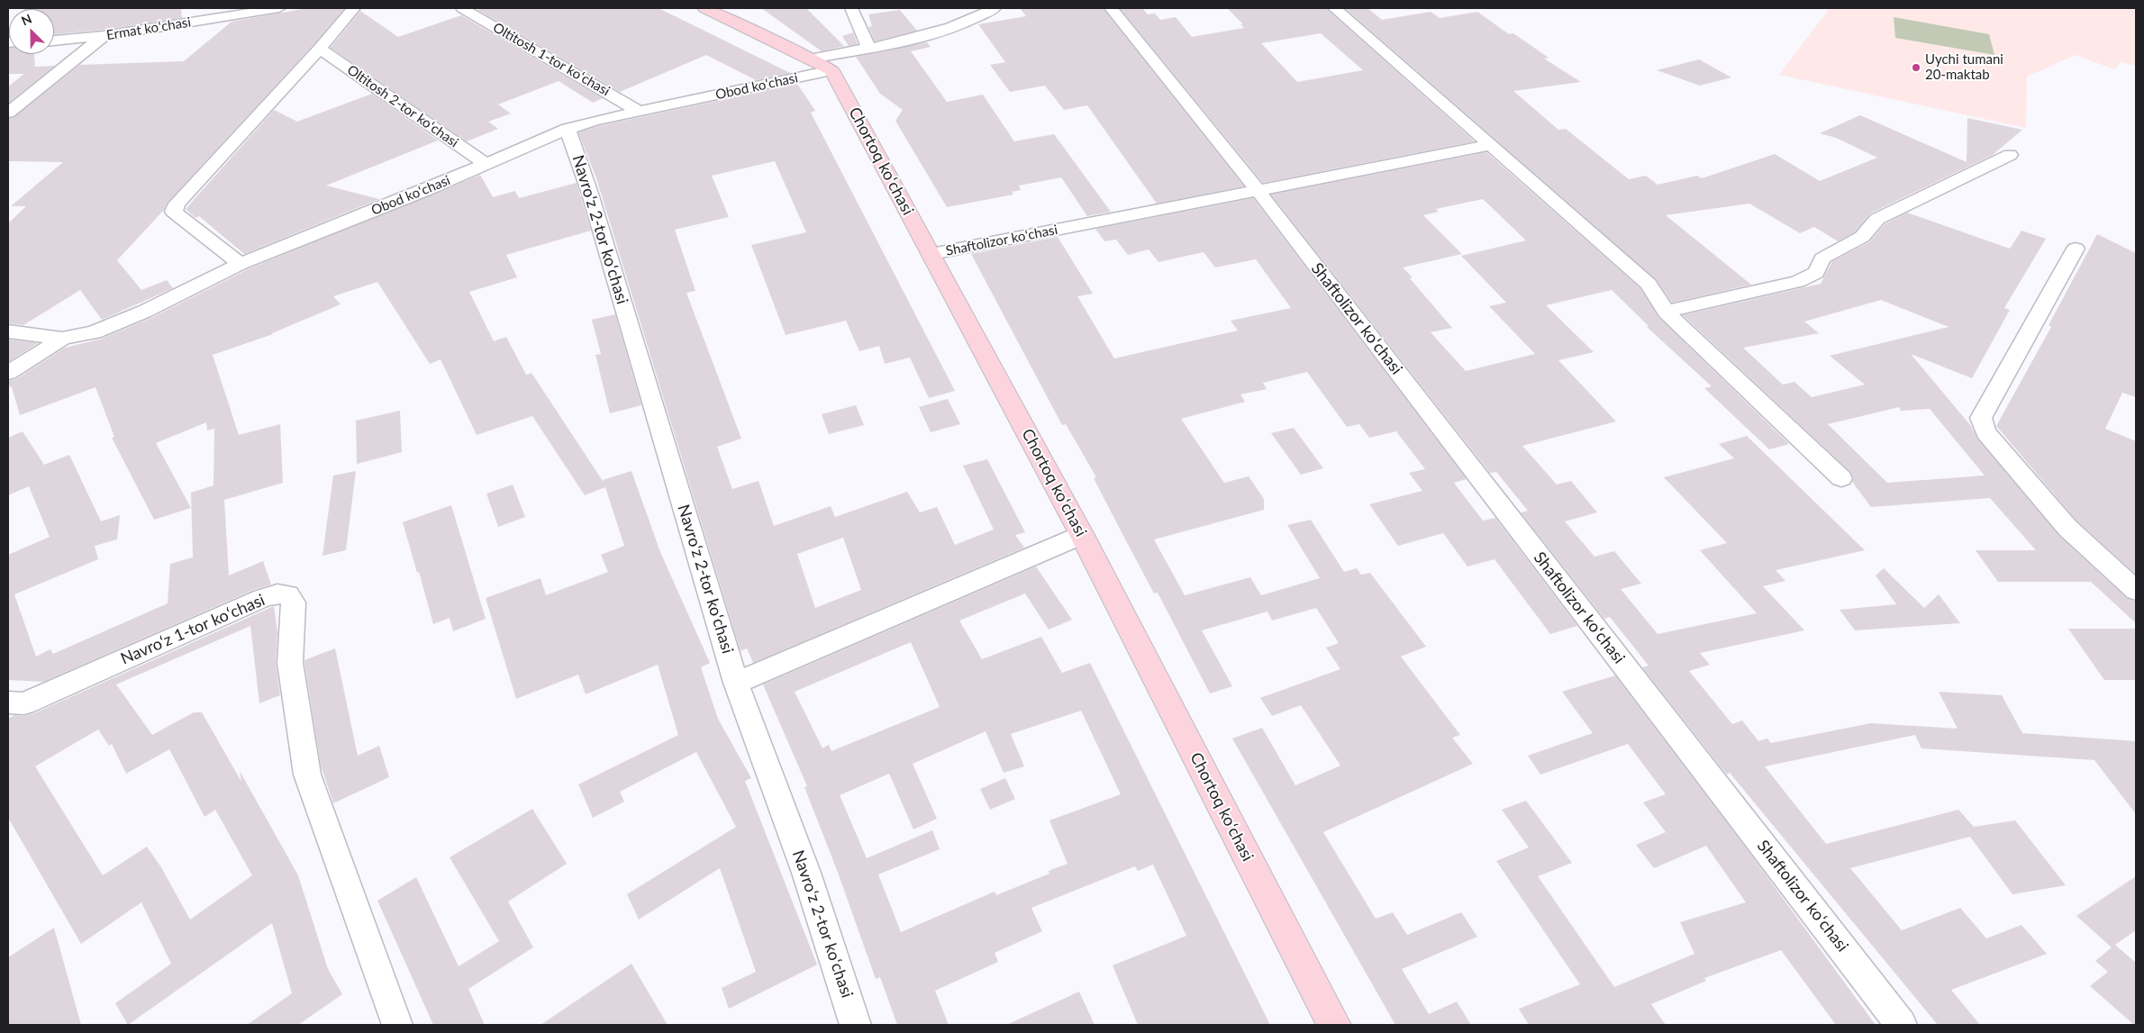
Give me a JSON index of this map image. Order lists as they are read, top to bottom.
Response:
{
  "streets": {
    "main road": ["Chortoq koʻchasi"],
    "street": [
      "Ermat koʻchasi",
      "Oltitosh 1-tor koʻchasi",
      "Obod koʻchasi",
      "Oltitosh 2-tor koʻchasi",
      "Navroʻz 2-tor koʻchasi",
      "Shaftolizor koʻchasi",
      "Navroʻz 1-tor koʻchasi"
    ]
  },
  "crossings": [
    ["Oltitosh 1-tor koʻchasi", "Obod koʻchasi"],
    ["Obod koʻchasi", "Oltitosh 2-tor koʻchasi"],
    ["Obod koʻchasi", "Chortoq koʻchasi"],
    ["Obod koʻchasi", "Navroʻz 2-tor koʻchasi"],
    ["Chortoq koʻchasi", "Shaftolizor koʻchasi"]
  ],
  "places": ["Uychi tumani 20-maktab"],
  "north": "top left"
}
